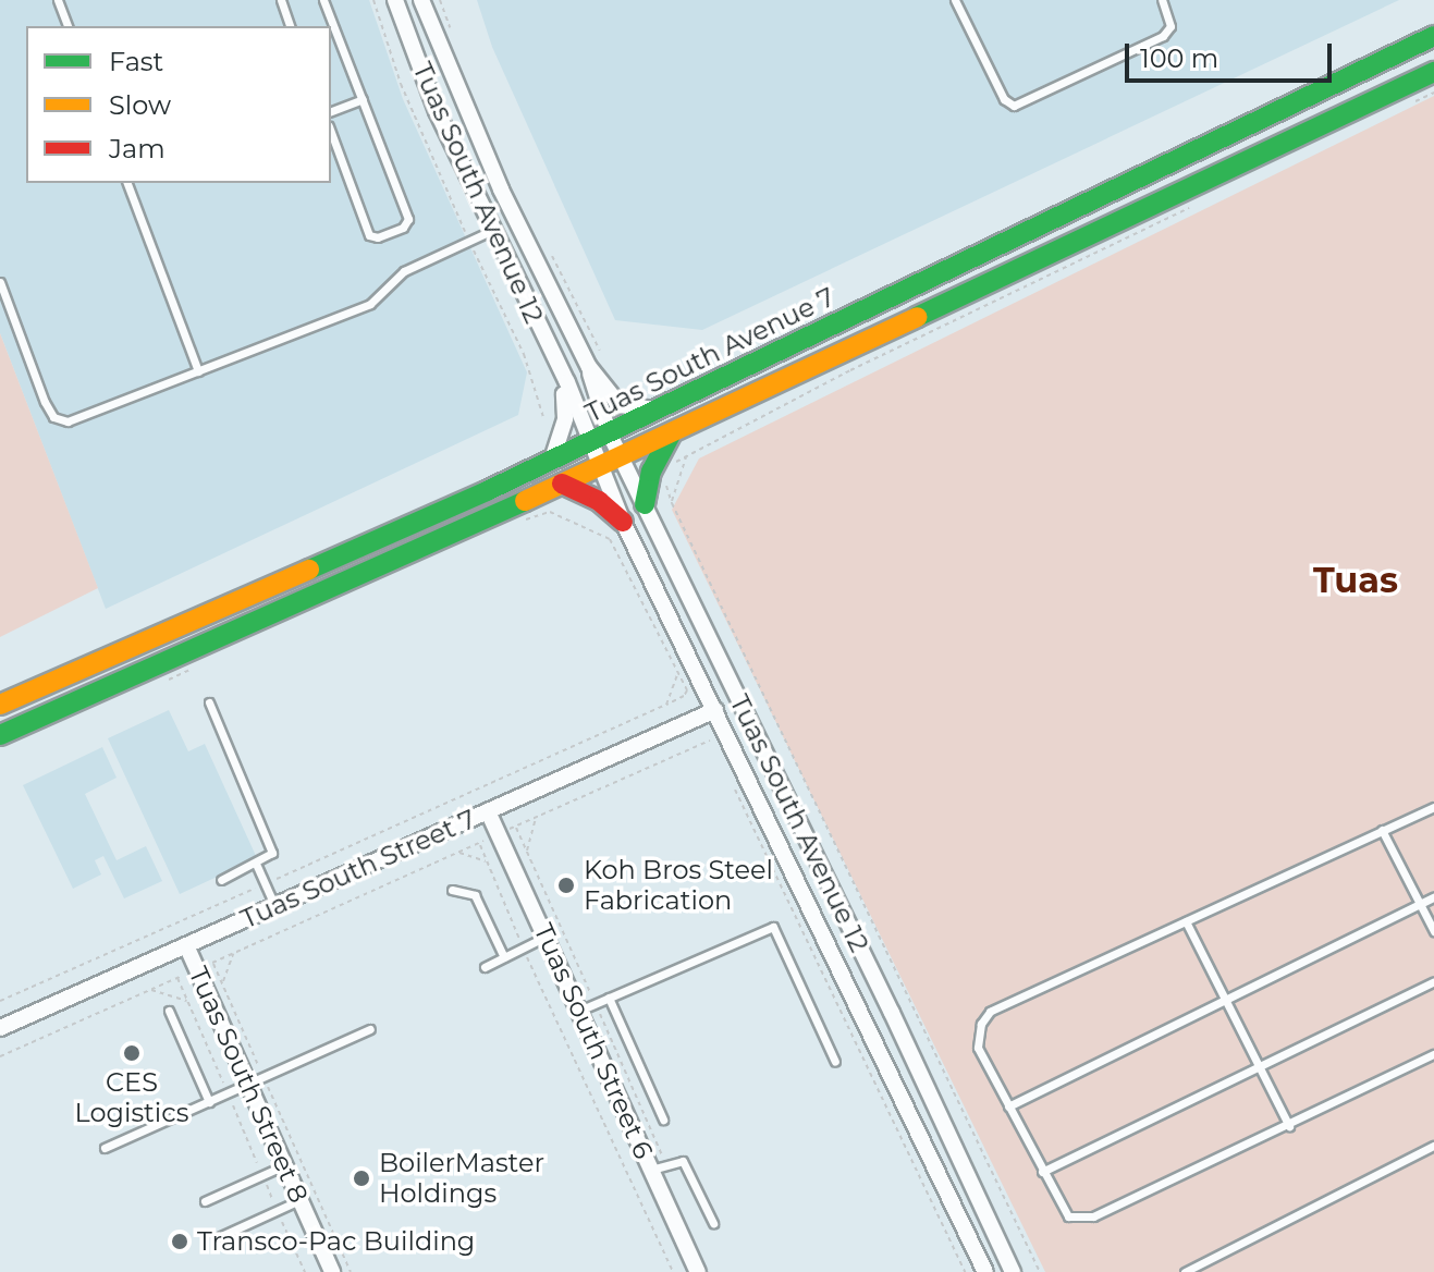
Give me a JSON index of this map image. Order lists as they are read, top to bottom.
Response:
{
  "streets": {
    "street": [
      "Tuas South Avenue 12",
      "Tuas South Avenue 7",
      "Tuas South Street 7",
      "Tuas South Street 6",
      "Tuas South Street 8"
    ]
  },
  "crossings": [
    ["Tuas South Avenue 12", "Tuas South Avenue 7"],
    ["Tuas South Avenue 12", "Tuas South Street 7"],
    ["Tuas South Street 7", "Tuas South Street 6"],
    ["Tuas South Street 7", "Tuas South Street 8"]
  ],
  "districts": ["Tuas"],
  "places": [
    "Koh Bros Steel Fabrication",
    "CES Logistics",
    "BoilerMaster Holdings",
    "Transco-Pac Building"
  ],
  "legend": ["Fast", "Slow", "Jam"],
  "scale_bar": "100 m"
}
